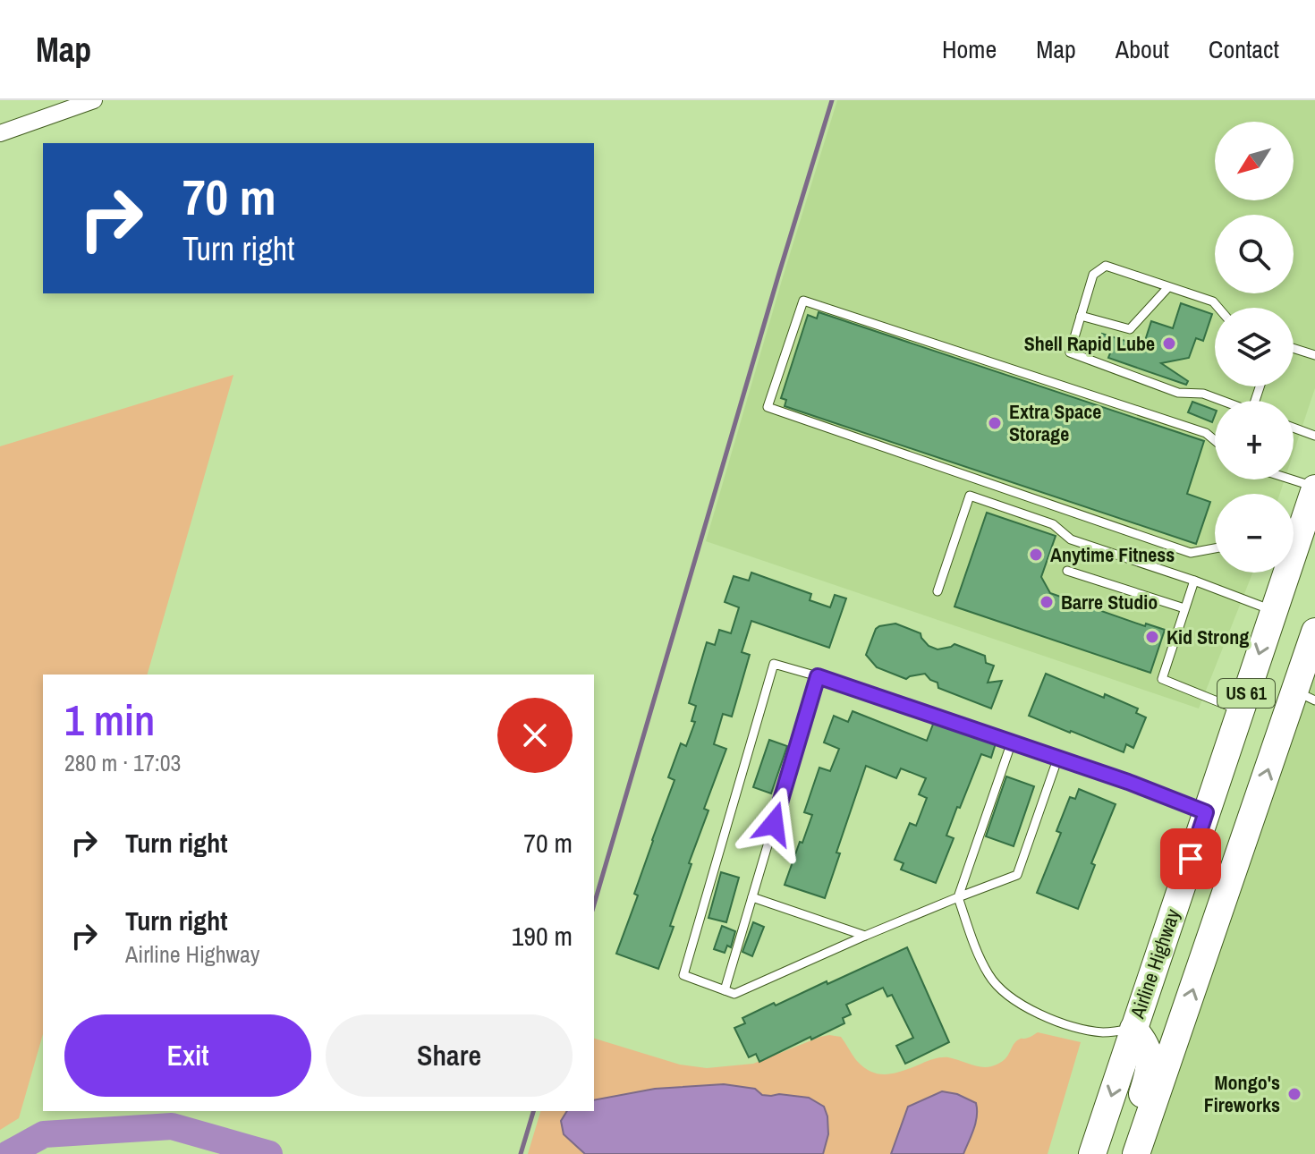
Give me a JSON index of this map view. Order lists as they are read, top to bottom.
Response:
{
  "streets": {
    "highway": ["US 61", "Airline Highway"]
  },
  "places": [
    "Shell Rapid Lube",
    "Extra Space Storage",
    "Anytime Fitness",
    "Barre Studio",
    "Kid Strong",
    "Mongo's Fireworks"
  ],
  "north": "bottom left",
  "page": {
    "header": "Map",
    "nav": [
      "Home",
      "Map",
      "About",
      "Contact"
    ],
    "map_buttons": ["+", "−"],
    "turn": ["70 m", "Turn right"],
    "heading": ["1 min", "280 m · 17:03"],
    "list": [
      {
        "name": "Turn right",
        "value": "70 m"
      },
      {
        "name": "Turn right",
        "note": "Airline Highway",
        "value": "190 m"
      }
    ],
    "buttons": ["Exit", "Share"]
  }
}
